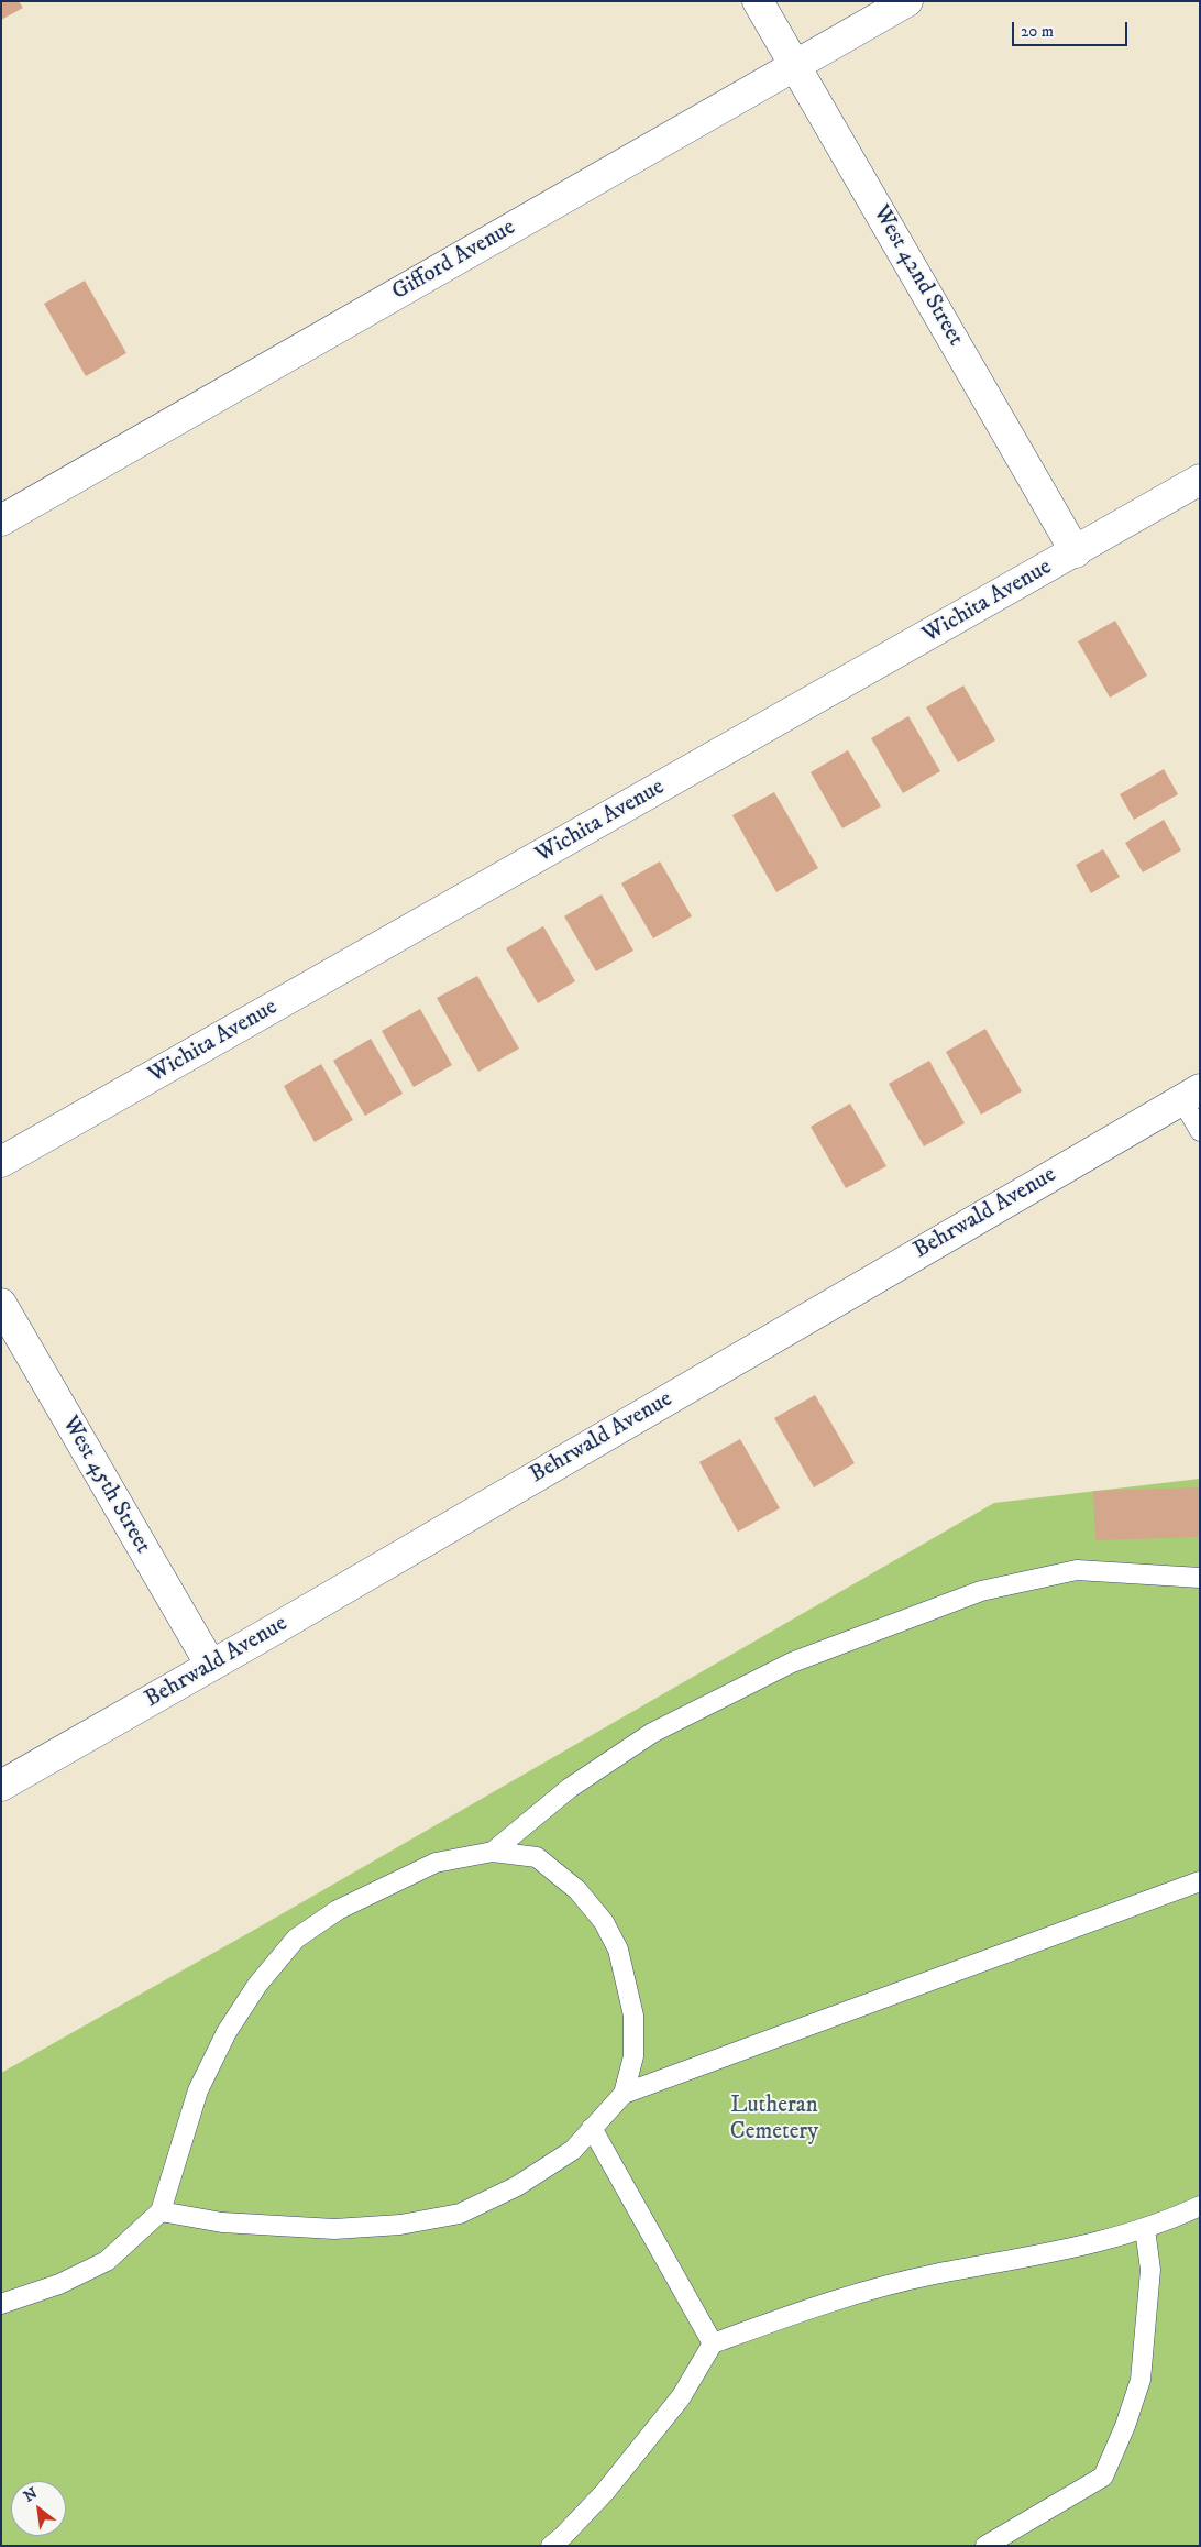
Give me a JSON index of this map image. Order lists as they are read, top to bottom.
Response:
{
  "streets": {
    "street": [
      "Gifford Avenue",
      "West 42nd Street",
      "Wichita Avenue",
      "Behrwald Avenue",
      "West 45th Street"
    ]
  },
  "crossings": [
    ["Gifford Avenue", "West 42nd Street"],
    ["West 42nd Street", "Wichita Avenue"],
    ["Behrwald Avenue", "West 45th Street"]
  ],
  "parks": ["Lutheran Cemetery"],
  "scale_bar": "20 m",
  "north": "top left"
}
